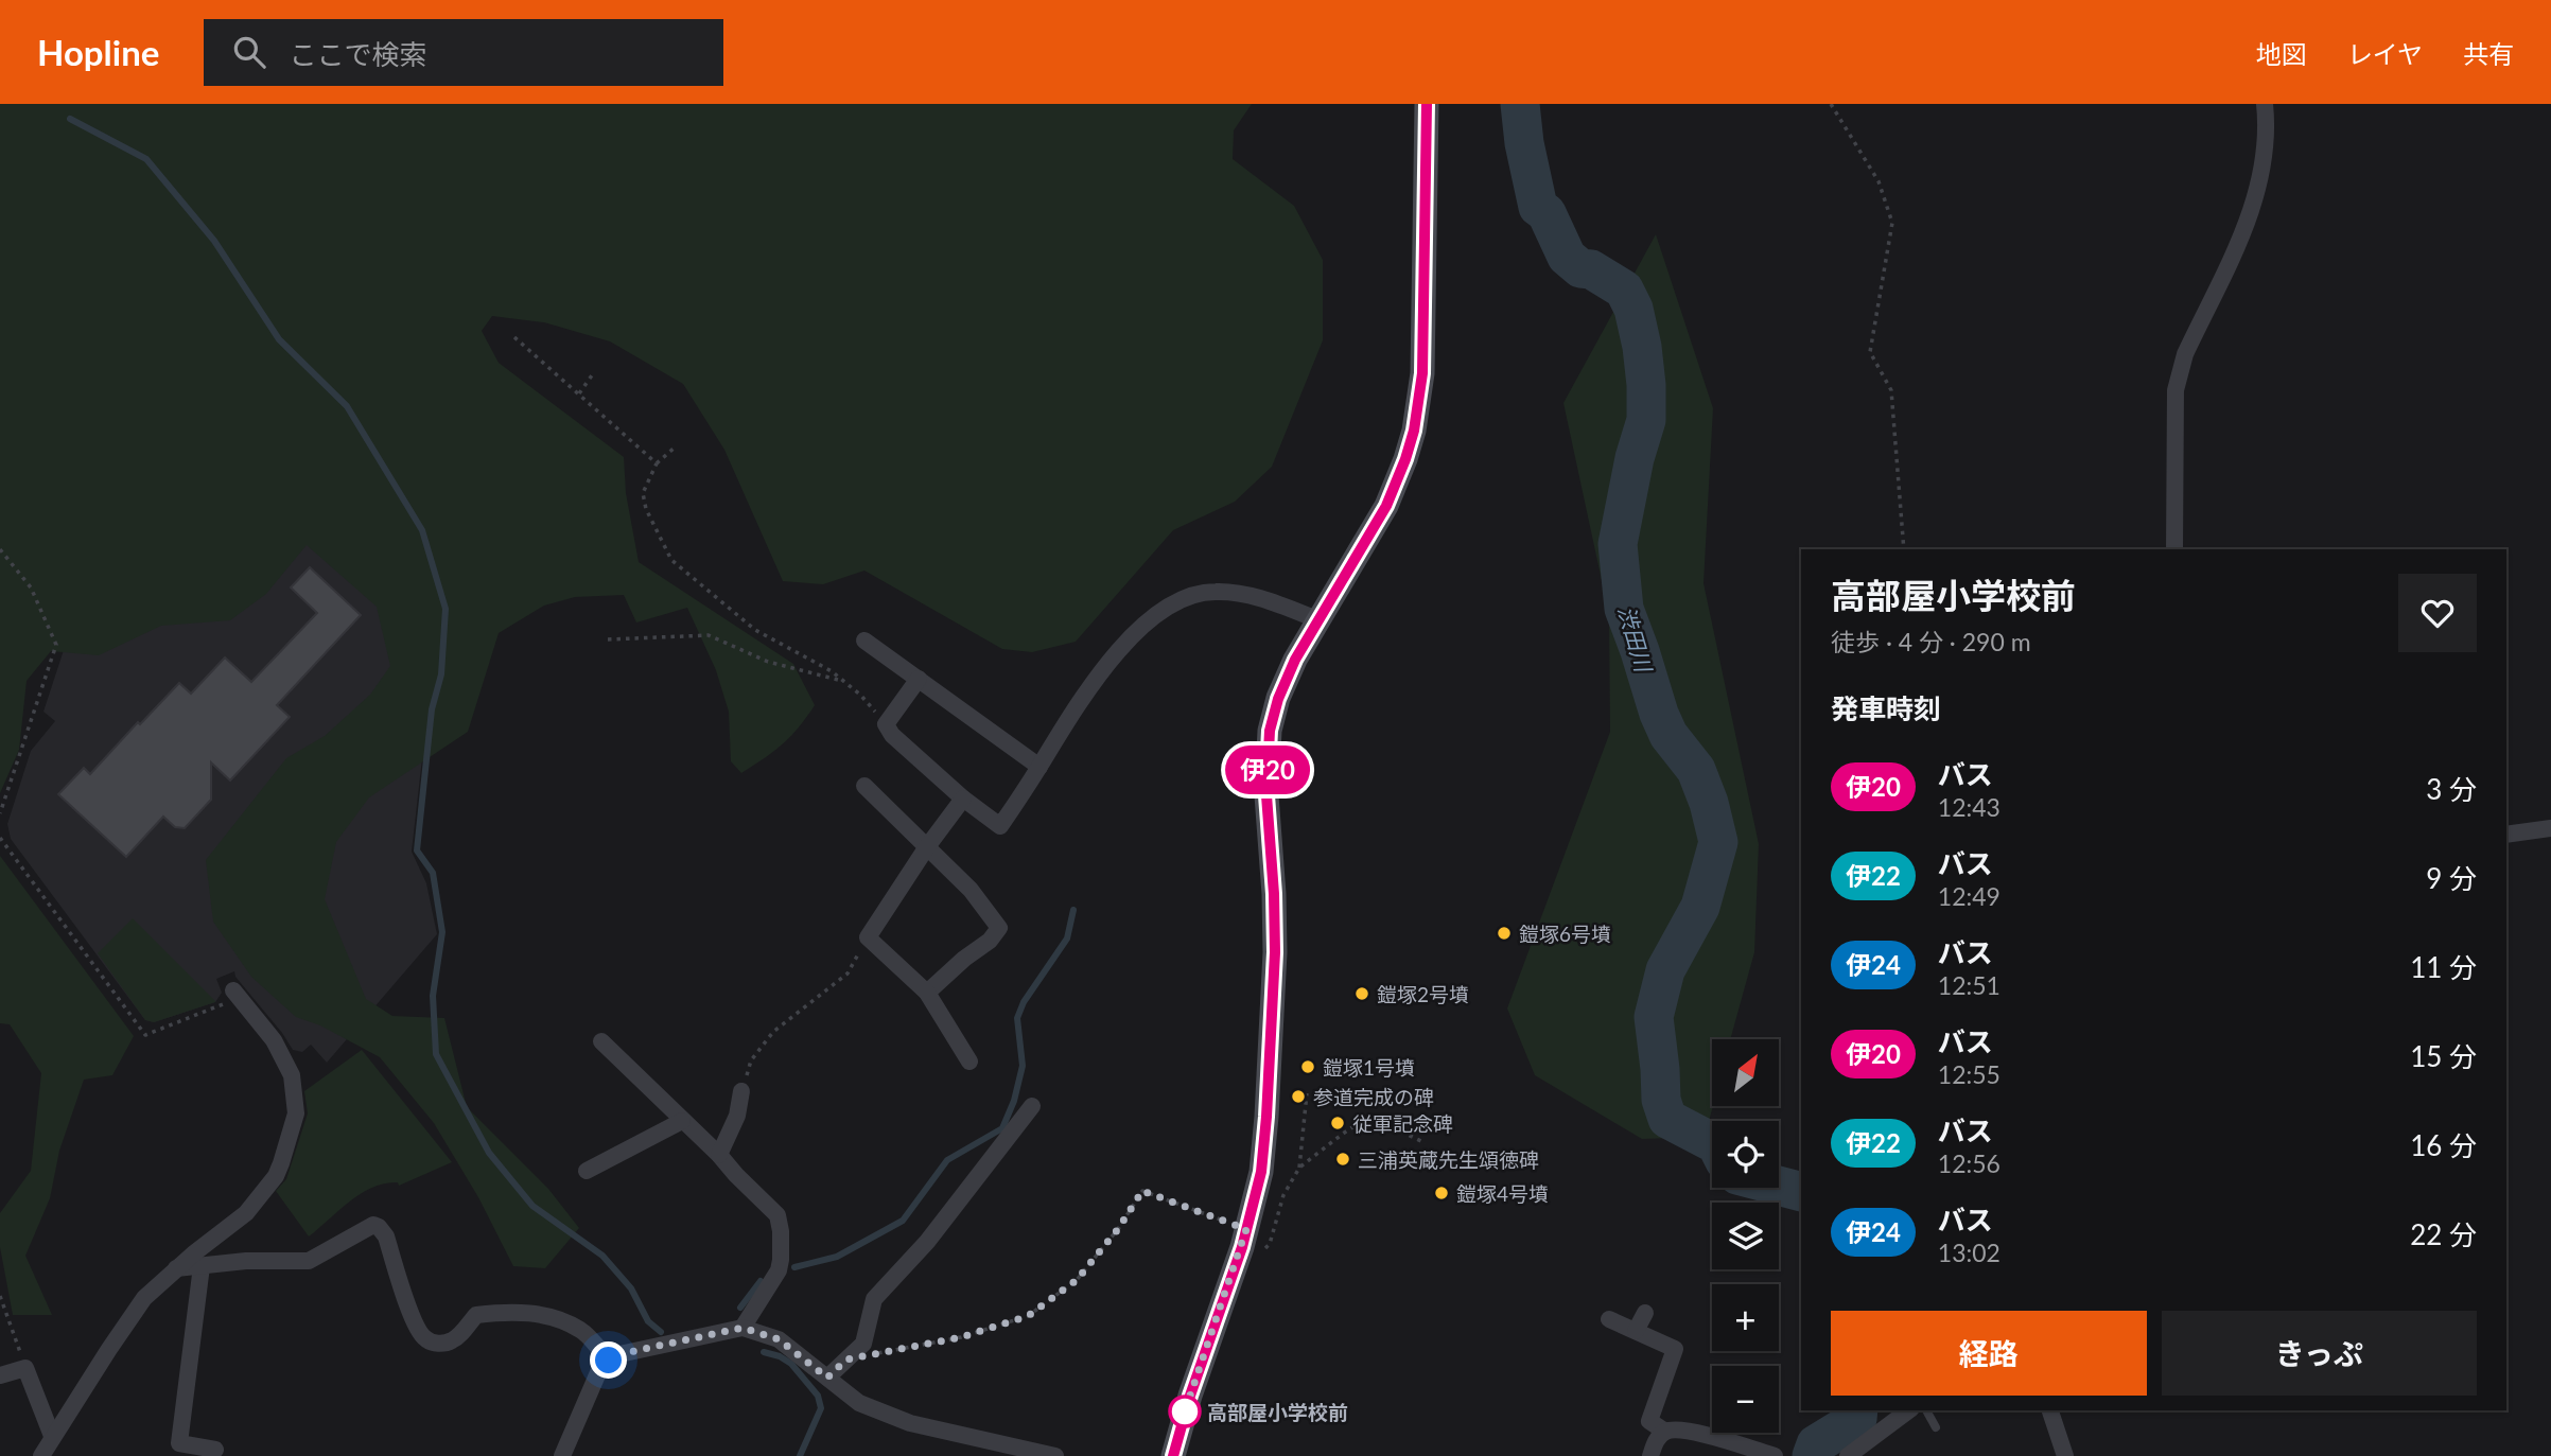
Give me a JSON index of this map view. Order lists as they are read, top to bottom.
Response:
{
  "water": ["渋田川"],
  "places": [
    "鎧塚6号墳",
    "鎧塚2号墳",
    "鎧塚1号墳",
    "参道完成の碑",
    "従軍記念碑",
    "三浦英蔵先生頌徳碑",
    "鎧塚4号墳",
    "高部屋小学校前"
  ],
  "lines": ["bus line 伊20"],
  "north": "top right",
  "page": {
    "header": "Hopline",
    "search": "ここで検索",
    "nav": ["地図", "レイヤ", "共有"],
    "on_map": "伊20",
    "heading": [
      ["高部屋小学校前", "徒歩 · 4 分 · 290 m"],
      "発車時刻"
    ],
    "list": [
      {
        "mark": "伊20",
        "name": "バス",
        "note": "12:43",
        "value": "3 分"
      },
      {
        "mark": "伊22",
        "name": "バス",
        "note": "12:49",
        "value": "9 分"
      },
      {
        "mark": "伊24",
        "name": "バス",
        "note": "12:51",
        "value": "11 分"
      },
      {
        "mark": "伊20",
        "name": "バス",
        "note": "12:55",
        "value": "15 分"
      },
      {
        "mark": "伊22",
        "name": "バス",
        "note": "12:56",
        "value": "16 分"
      },
      {
        "mark": "伊24",
        "name": "バス",
        "note": "13:02",
        "value": "22 分"
      }
    ],
    "map_buttons": ["+", "−"],
    "buttons": ["経路", "きっぷ"]
  }
}
